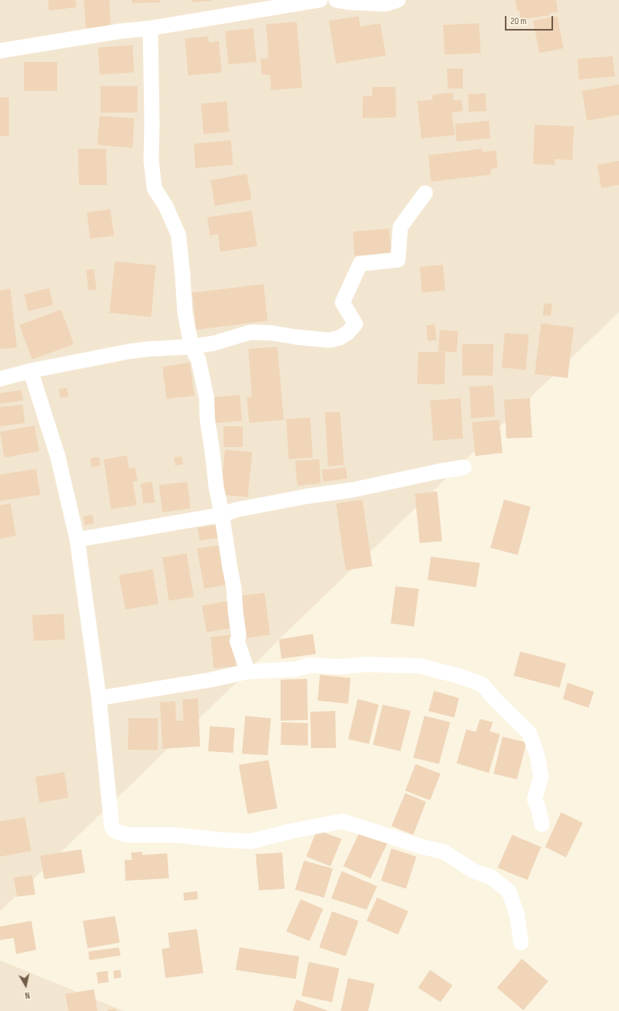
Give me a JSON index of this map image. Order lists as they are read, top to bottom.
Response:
{
  "scale_bar": "20 m",
  "north": "bottom"
}
